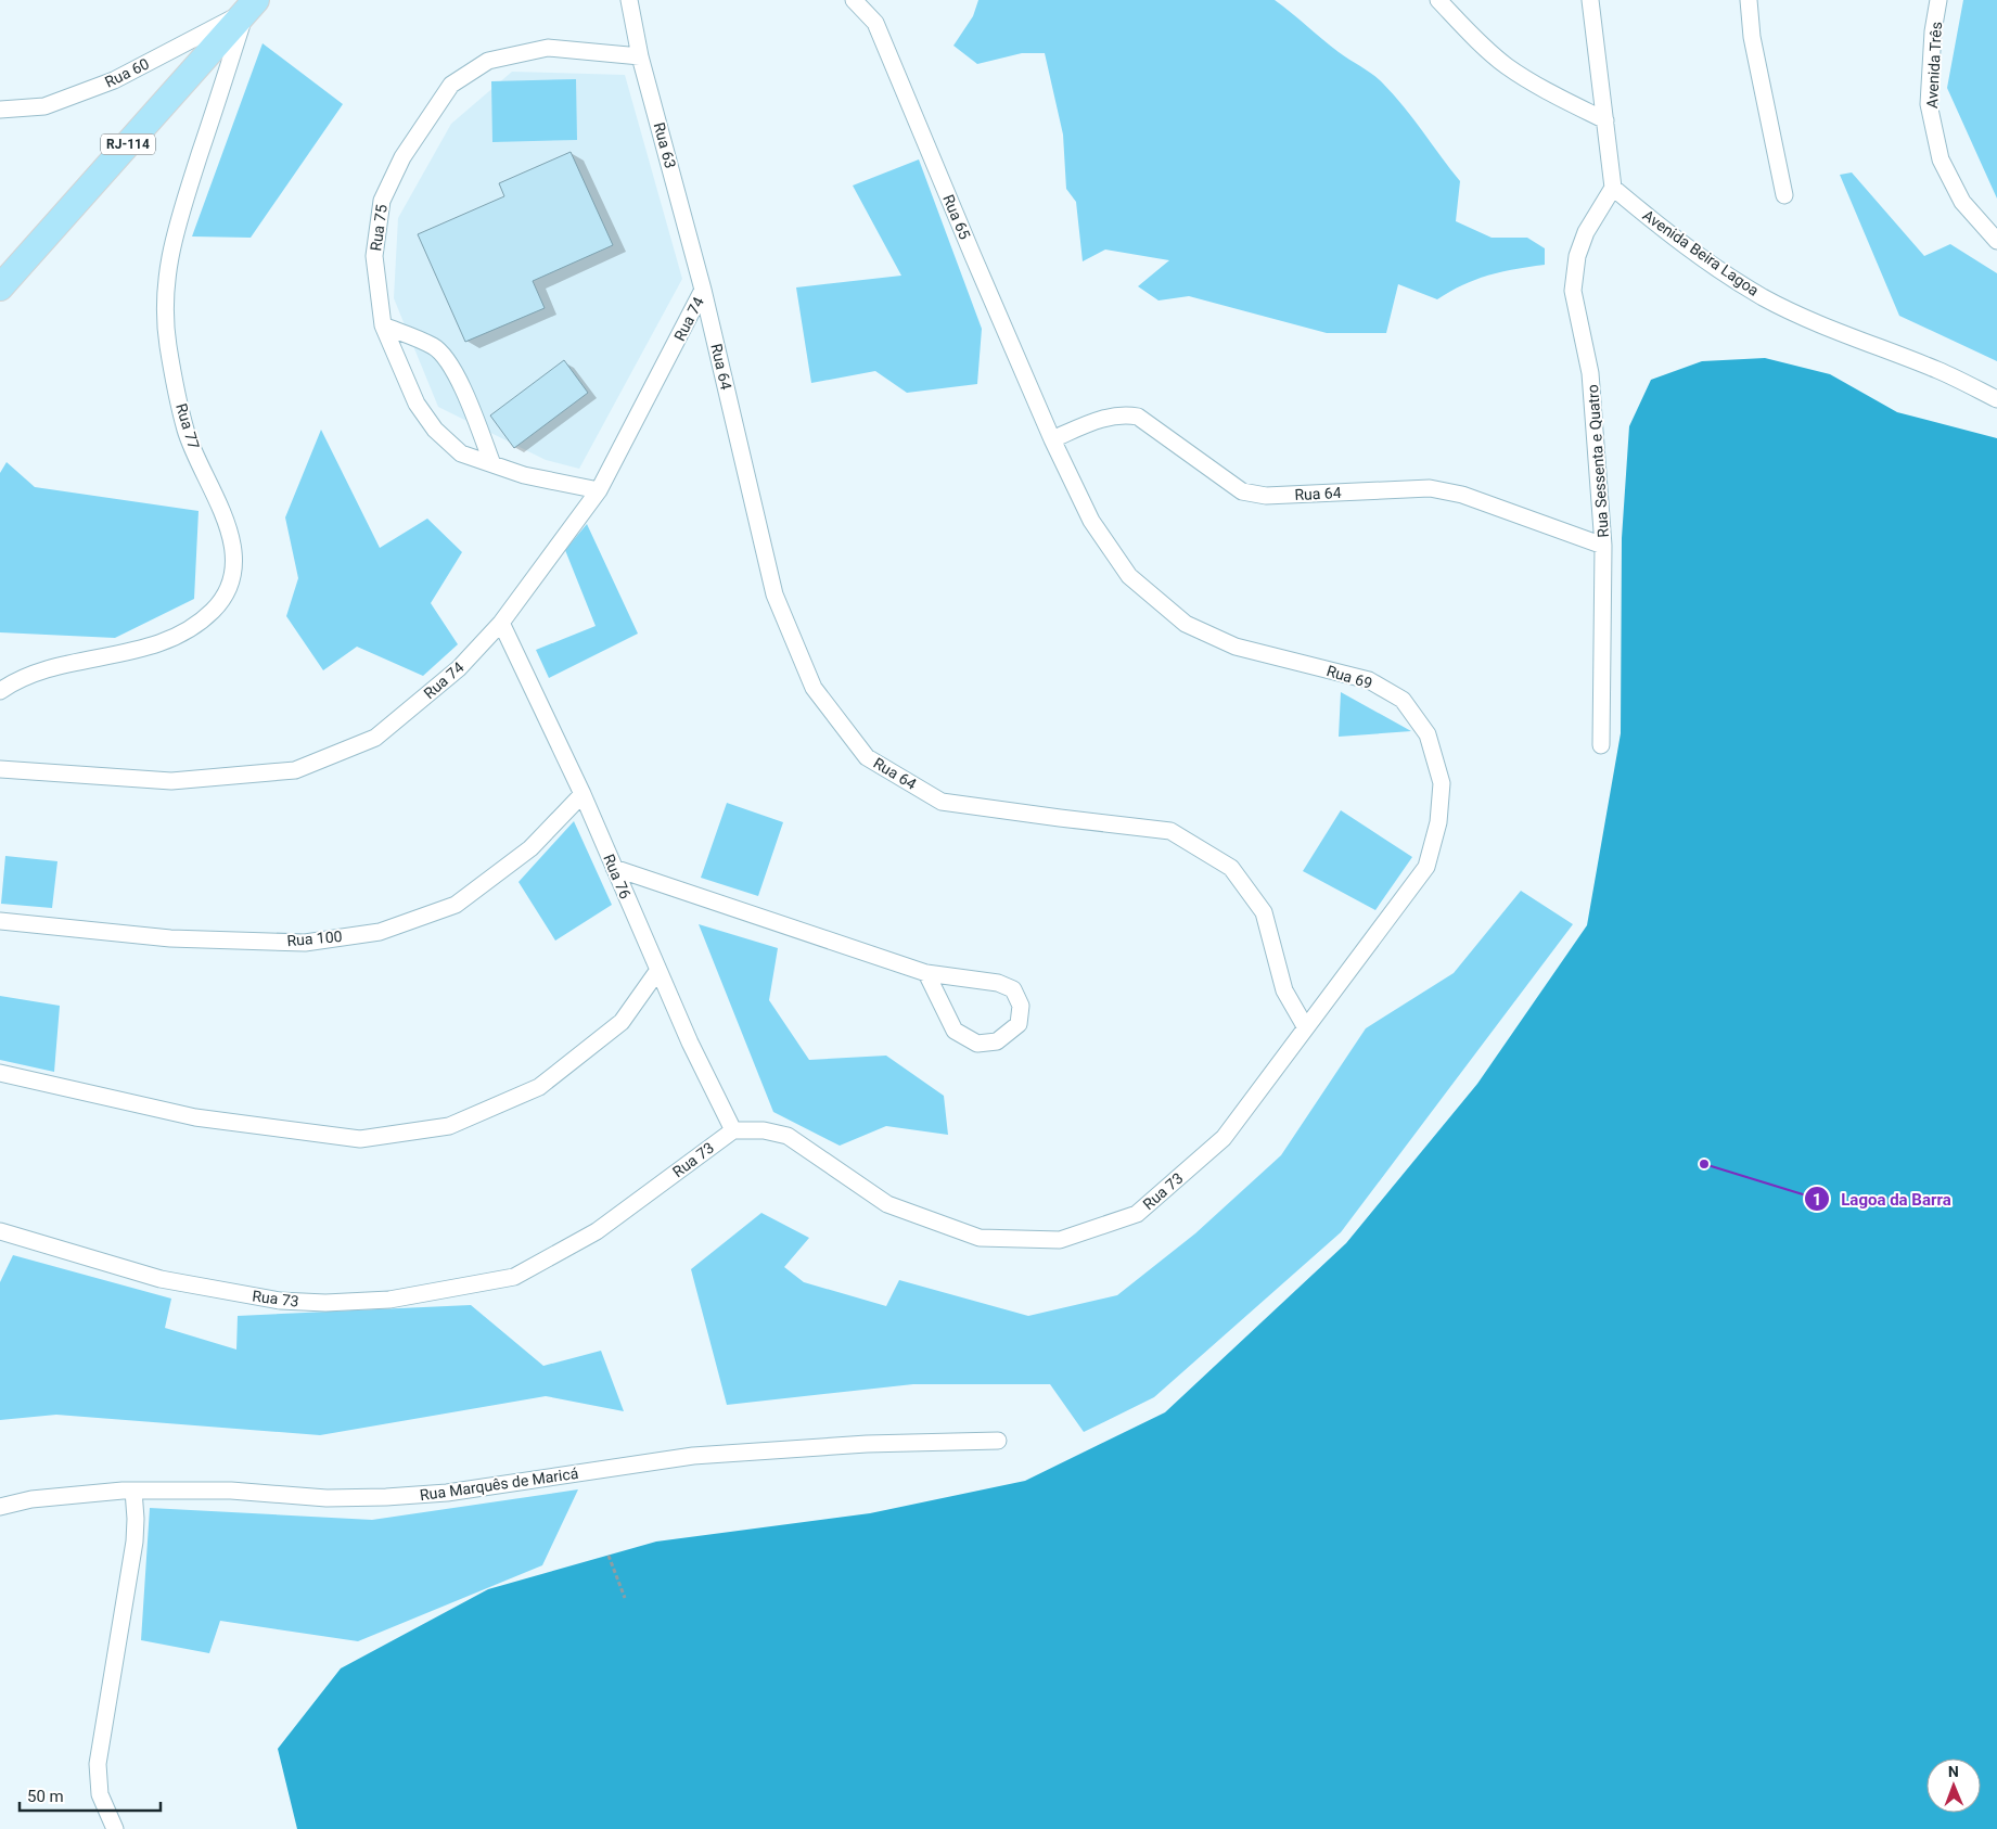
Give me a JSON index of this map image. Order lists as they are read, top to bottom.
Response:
{
  "streets": {
    "main road": ["RJ-114"],
    "street": [
      "Avenida Três",
      "Rua 60",
      "Rua 63",
      "Rua 65",
      "Rua 75",
      "Avenida Beira Lagoa",
      "Rua 74",
      "Rua 64",
      "Rua 77",
      "Rua Sessenta e Quatro",
      "Rua 69",
      "Rua 76",
      "Rua 100",
      "Rua 73",
      "Rua Marquês de Maricá"
    ]
  },
  "crossings": [
    ["Rua 60", "RJ-114"],
    ["Rua 60", "Rua 77"],
    ["RJ-114", "Rua 77"],
    ["Rua 63", "Rua 75"],
    ["Rua 63", "Rua 74"],
    ["Rua 63", "Rua 64"],
    ["Rua 65", "Rua 64"],
    ["Rua 65", "Rua 69"],
    ["Rua 75", "Rua 74"],
    ["Avenida Beira Lagoa", "Rua Sessenta e Quatro"],
    ["Rua 74", "Rua 64"],
    ["Rua 74", "Rua 76"],
    ["Rua 64", "Rua Sessenta e Quatro"],
    ["Rua 64", "Rua 69"],
    ["Rua 64", "Rua 73"],
    ["Rua 69", "Rua 73"],
    ["Rua 76", "Rua 100"],
    ["Rua 76", "Rua 73"]
  ],
  "places": ["Lagoa da Barra"],
  "scale_bar": "50 m",
  "north": "top"
}
